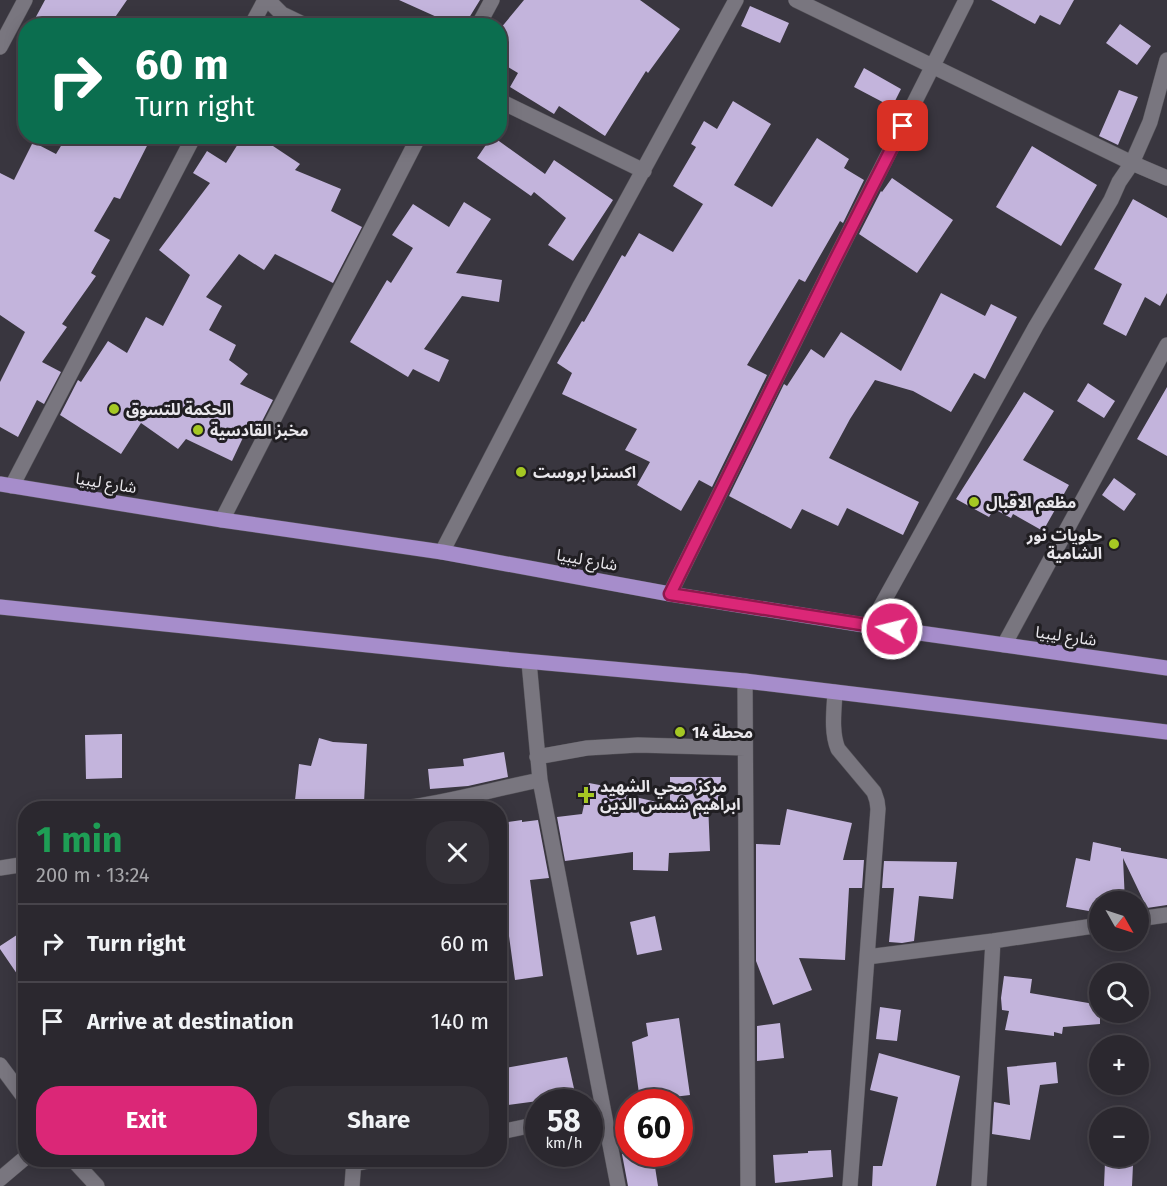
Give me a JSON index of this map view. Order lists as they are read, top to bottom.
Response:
{
  "streets": {
    "main road": ["شارع ليبيا"]
  },
  "places": {
    "other": [
      "الحكمة للتسوق",
      "مخبز القادسية",
      "اكسترا بروست",
      "مظعم الاقبال",
      "حلويات نور الشامية",
      "محطة 14"
    ],
    "health": ["مركز صحي الشهيد ابراهيم شمس الدين"]
  },
  "north": "bottom right",
  "page": {
    "turn": ["60 m", "Turn right"],
    "heading": ["1 min", "200 m · 13:24"],
    "map_buttons": ["+", "−"],
    "list": [
      {
        "name": "Turn right",
        "value": "60 m"
      },
      {
        "name": "Arrive at destination",
        "value": "140 m"
      }
    ],
    "buttons": ["Exit", "Share"],
    "speed": "58 km/h",
    "limit": "60"
  }
}
